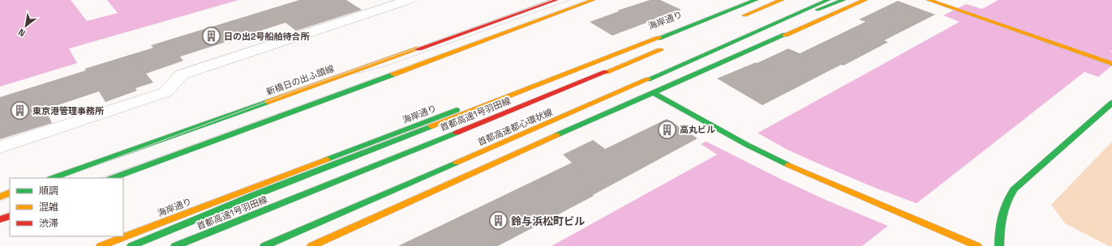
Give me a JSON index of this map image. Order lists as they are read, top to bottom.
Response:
{
  "streets": {
    "main road": [
      "海岸通り",
      "新橋日の出ふ頭線",
      "首都高速1号羽田線",
      "首都高速都心環状線"
    ]
  },
  "places": {
    "building": [
      "日の出2号船舶待合所",
      "東京港管理事務所",
      "高丸ビル",
      "鈴与浜松町ビル"
    ]
  },
  "legend": ["順調", "混雑", "渋滞"],
  "north": "bottom left"
}
